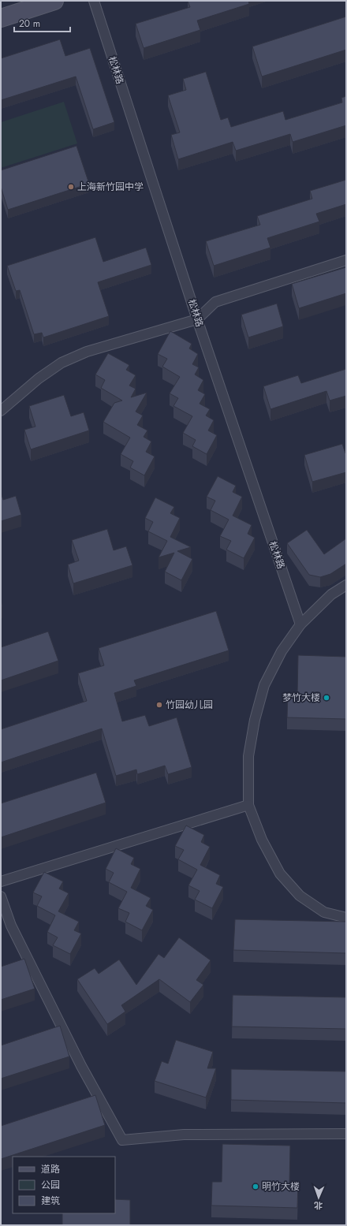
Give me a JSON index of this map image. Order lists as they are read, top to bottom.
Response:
{
  "streets": {
    "lane": ["松林路"]
  },
  "places": [
    "上海新竹园中学",
    "梦竹大楼",
    "竹园幼儿园",
    "明竹大楼"
  ],
  "legend": ["道路", "公园", "建筑"],
  "scale_bar": "20 m",
  "north": "bottom"
}
